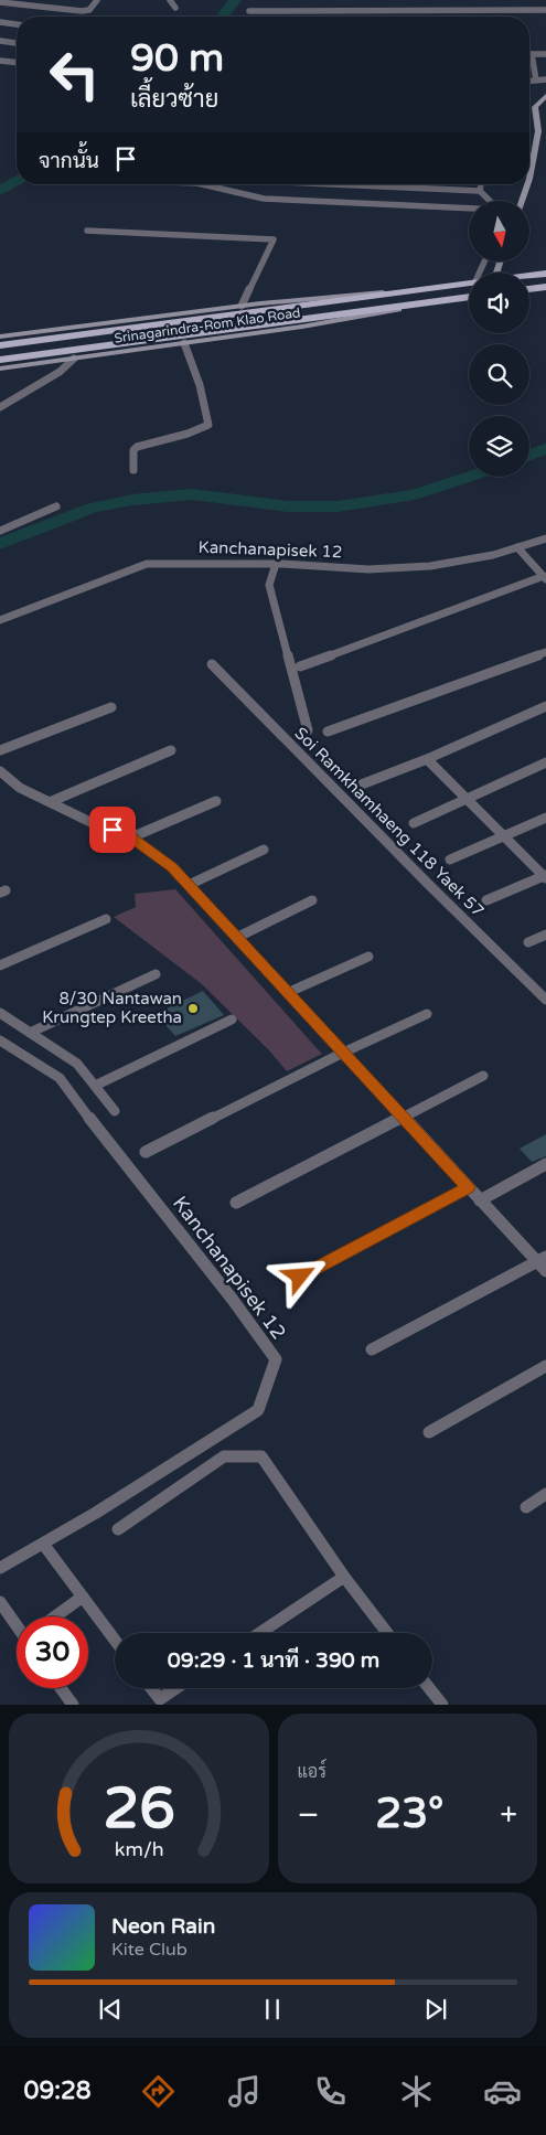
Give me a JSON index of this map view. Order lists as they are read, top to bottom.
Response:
{
  "streets": {
    "main road": ["Srinagarindra-Rom Klao Road"],
    "street": ["Kanchanapisek 12", "Soi Ramkhamhaeng 118 Yaek 57"]
  },
  "places": ["8/30 Nantawan Krungtep Kreetha"],
  "north": "bottom",
  "page": {
    "turn": ["90 m", "เลี้ยวซ้าย"],
    "then": "จากนั้น",
    "limit": "30",
    "trip": "09:29 · 1 นาที · 390 m",
    "tile": "แอร์",
    "heat": ["−", "23°", "+"],
    "song": ["Neon Rain", "Kite Club"],
    "tabs": "09:28",
    "gauge": ["26", "km/h"]
  }
}
